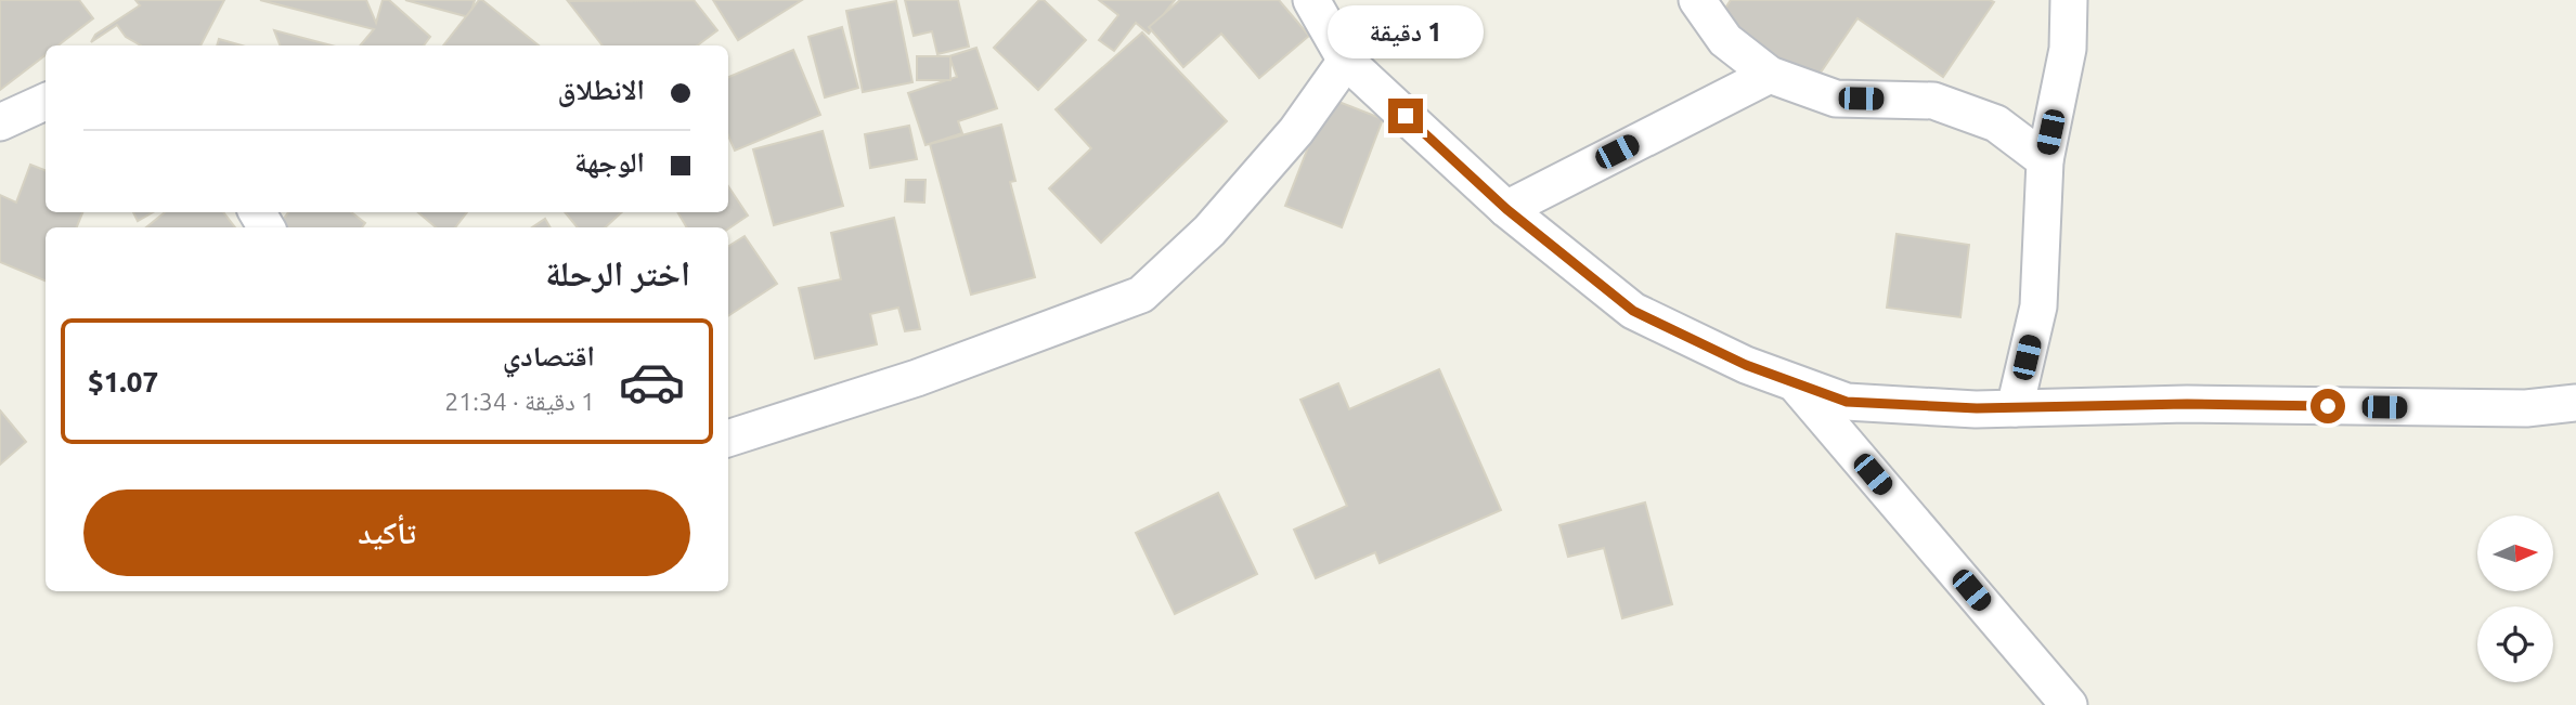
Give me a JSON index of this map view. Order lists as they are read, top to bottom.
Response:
{
  "north": "right",
  "page": {
    "bubble": "1 دقيقة",
    "banner": ["الانطلاق", "الوجهة"],
    "heading": "اختر الرحلة",
    "list": [
      {
        "name": "اقتصادي",
        "note": "1 دقيقة · 21:34",
        "value": "$1.07"
      }
    ],
    "buttons": "تأكيد"
  }
}
